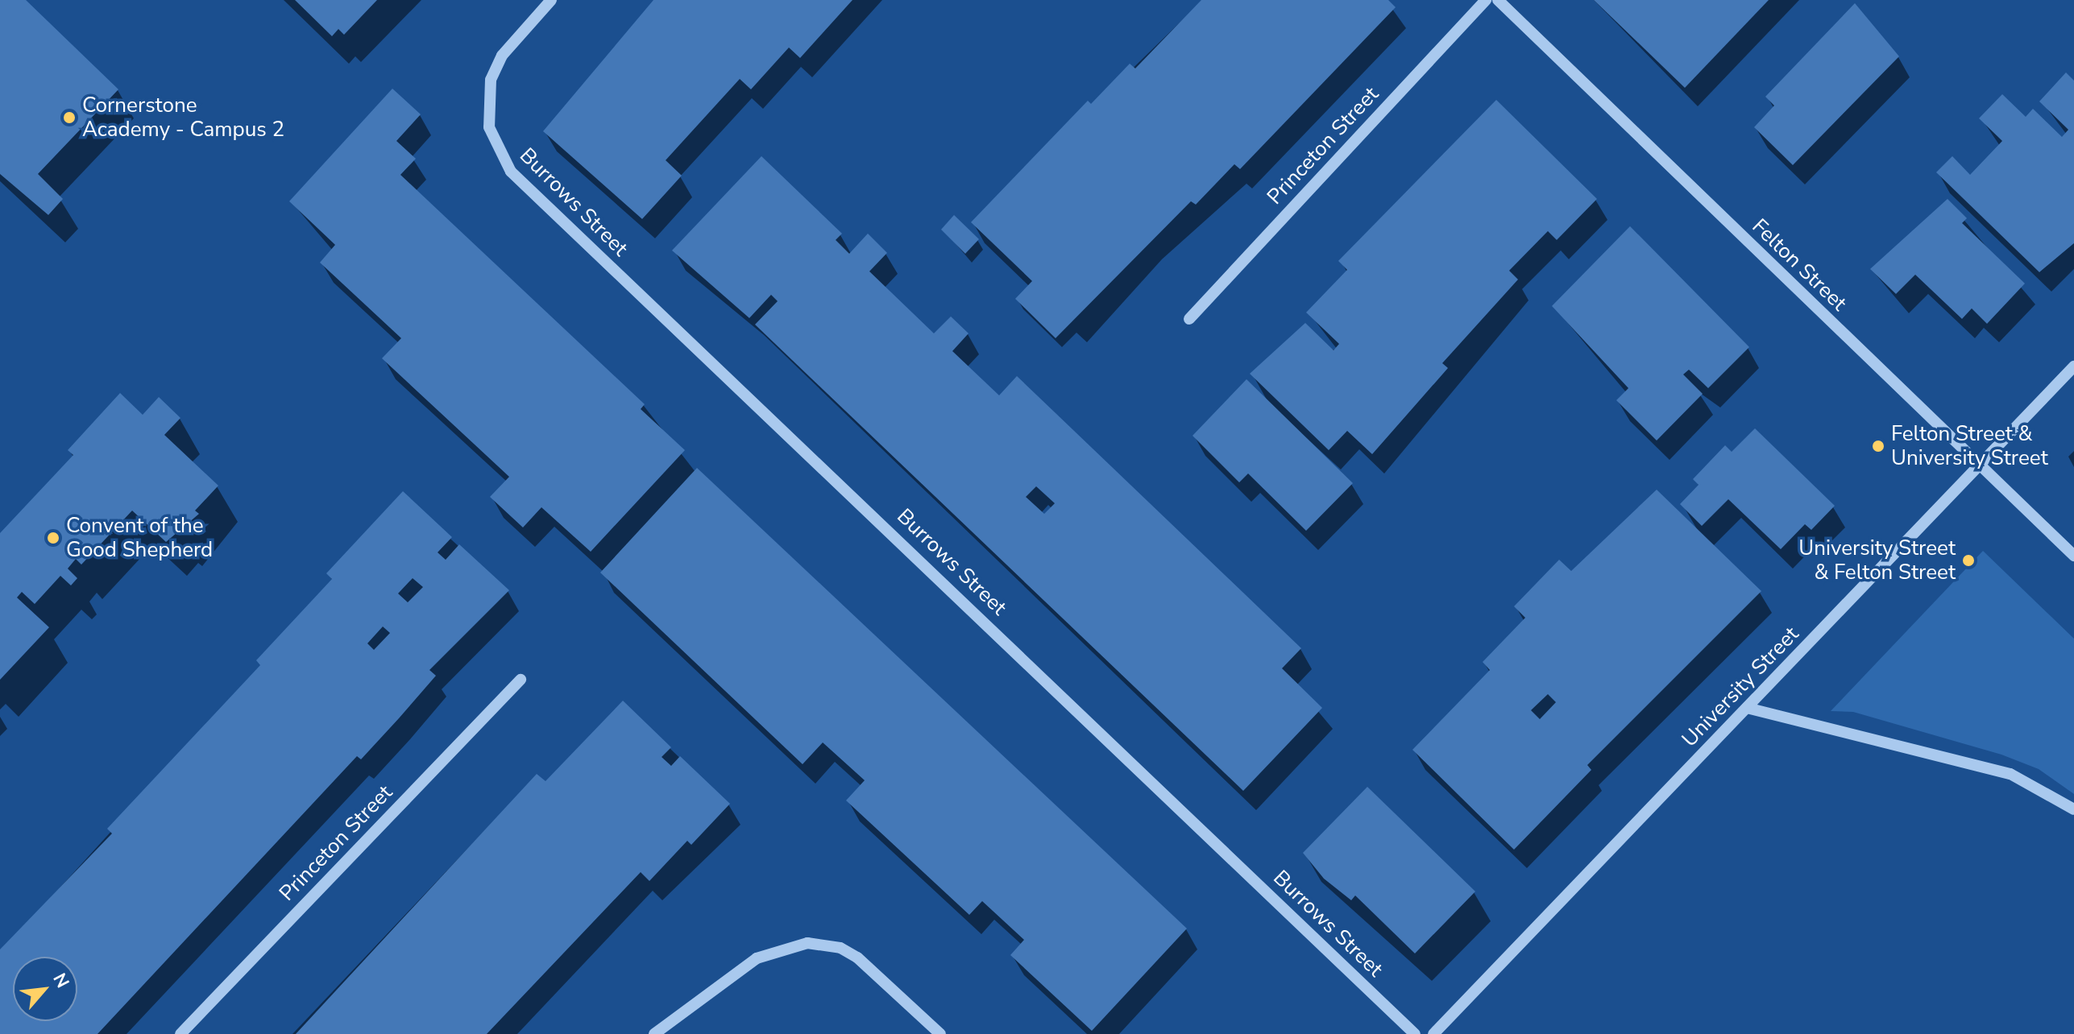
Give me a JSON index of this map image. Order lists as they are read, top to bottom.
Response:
{
  "streets": {
    "street": [
      "Princeton Street",
      "Burrows Street",
      "Felton Street",
      "University Street"
    ]
  },
  "crossings": [
    ["Felton Street", "University Street"]
  ],
  "places": [
    "Cornerstone Academy - Campus 2",
    "Felton Street & University Street",
    "Convent of the Good Shepherd",
    "University Street & Felton Street"
  ],
  "north": "top right"
}
